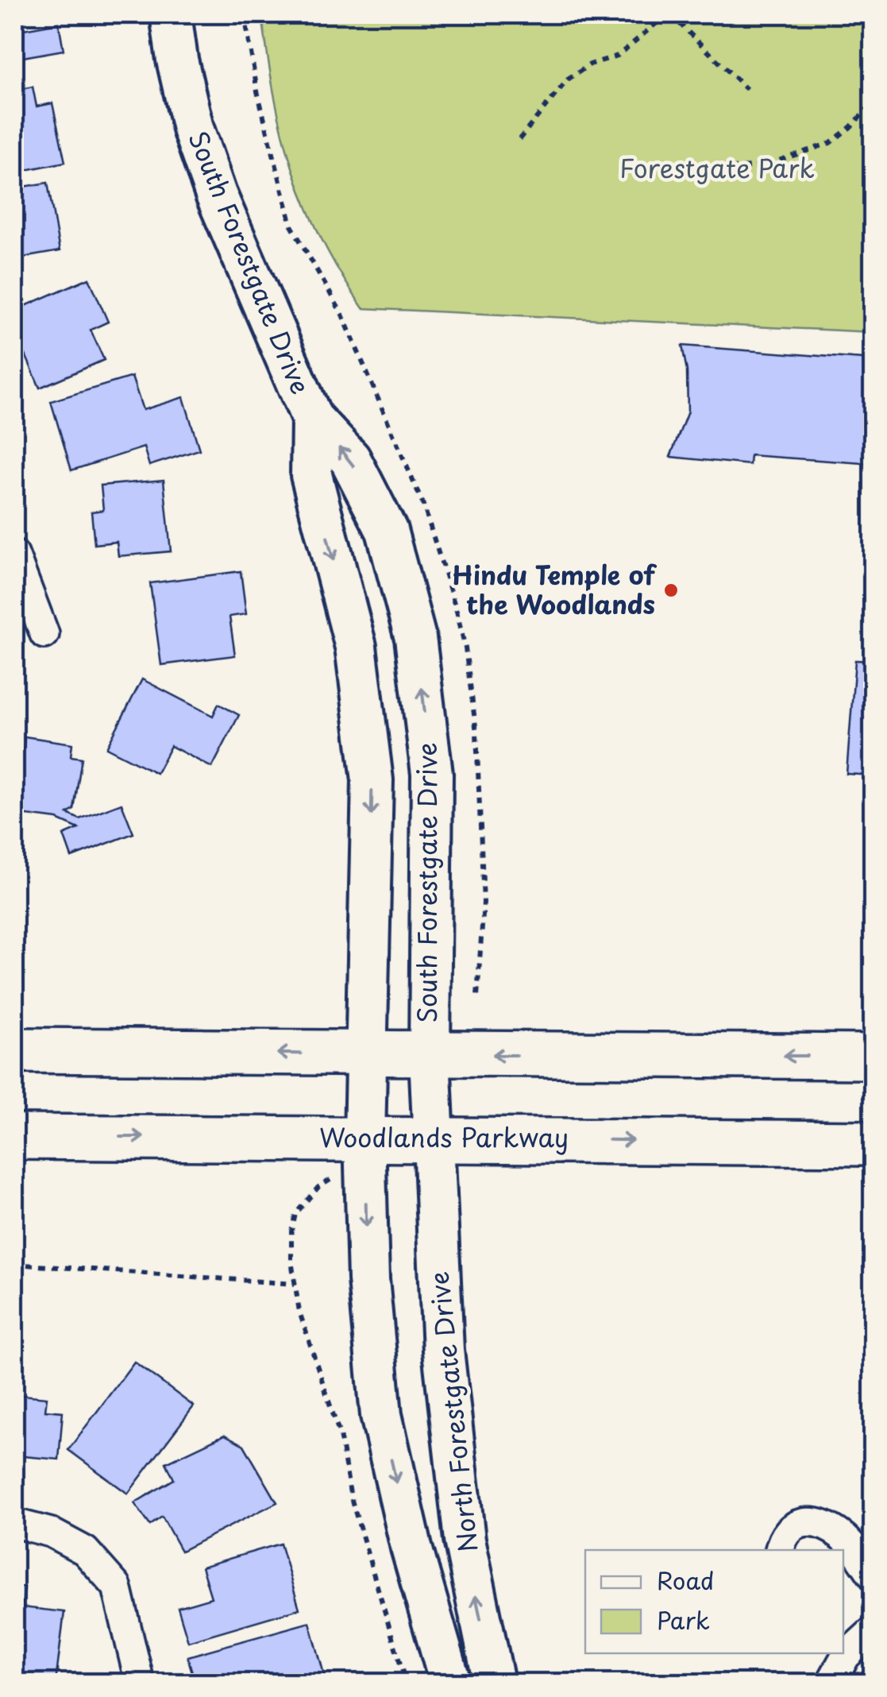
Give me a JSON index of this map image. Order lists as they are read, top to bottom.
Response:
{
  "streets": {
    "main road": ["Woodlands Parkway"],
    "street": ["South Forestgate Drive", "North Forestgate Drive"]
  },
  "crossings": [
    ["South Forestgate Drive", "Woodlands Parkway"],
    ["South Forestgate Drive", "North Forestgate Drive"],
    ["Woodlands Parkway", "North Forestgate Drive"]
  ],
  "parks": ["Forestgate Park"],
  "places": ["Hindu Temple of the Woodlands"],
  "legend": ["Road", "Park"]
}
